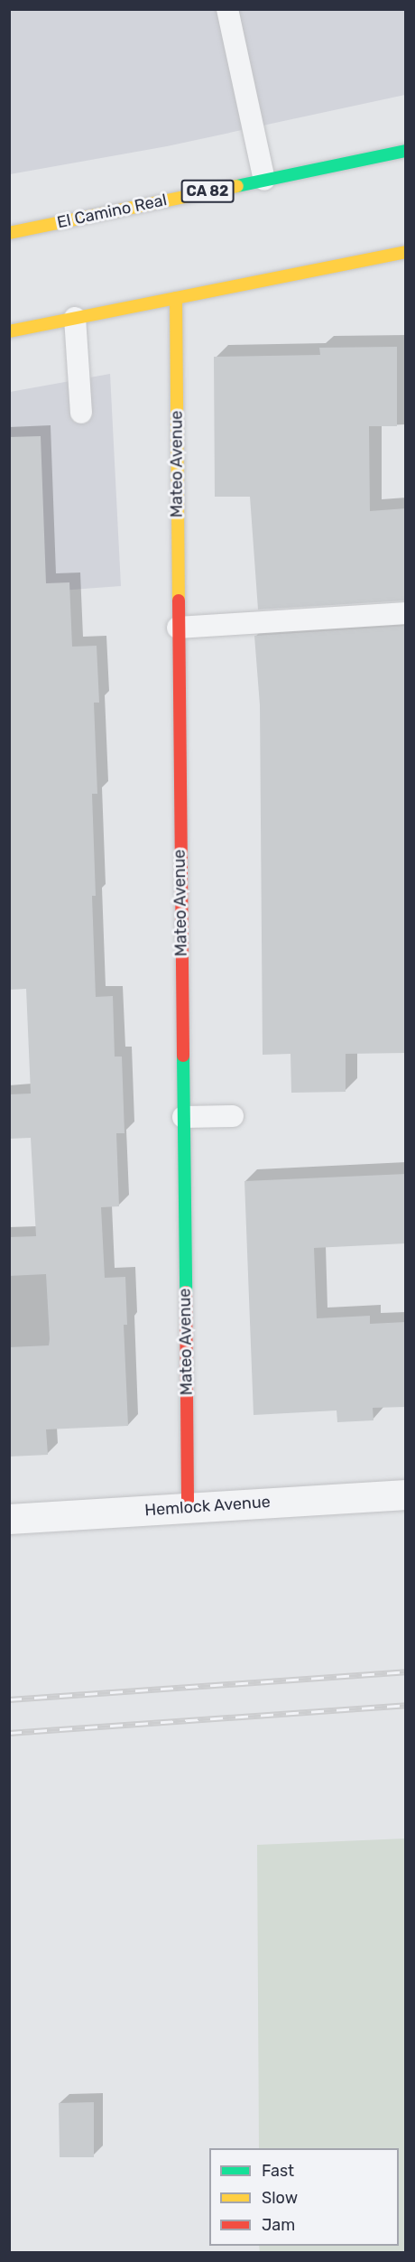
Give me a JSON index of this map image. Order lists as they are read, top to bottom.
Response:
{
  "streets": {
    "street": [
      "CA 82",
      "El Camino Real",
      "Mateo Avenue",
      "Hemlock Avenue"
    ]
  },
  "crossings": [
    ["Mateo Avenue", "Hemlock Avenue"]
  ],
  "legend": ["Fast", "Slow", "Jam"]
}
